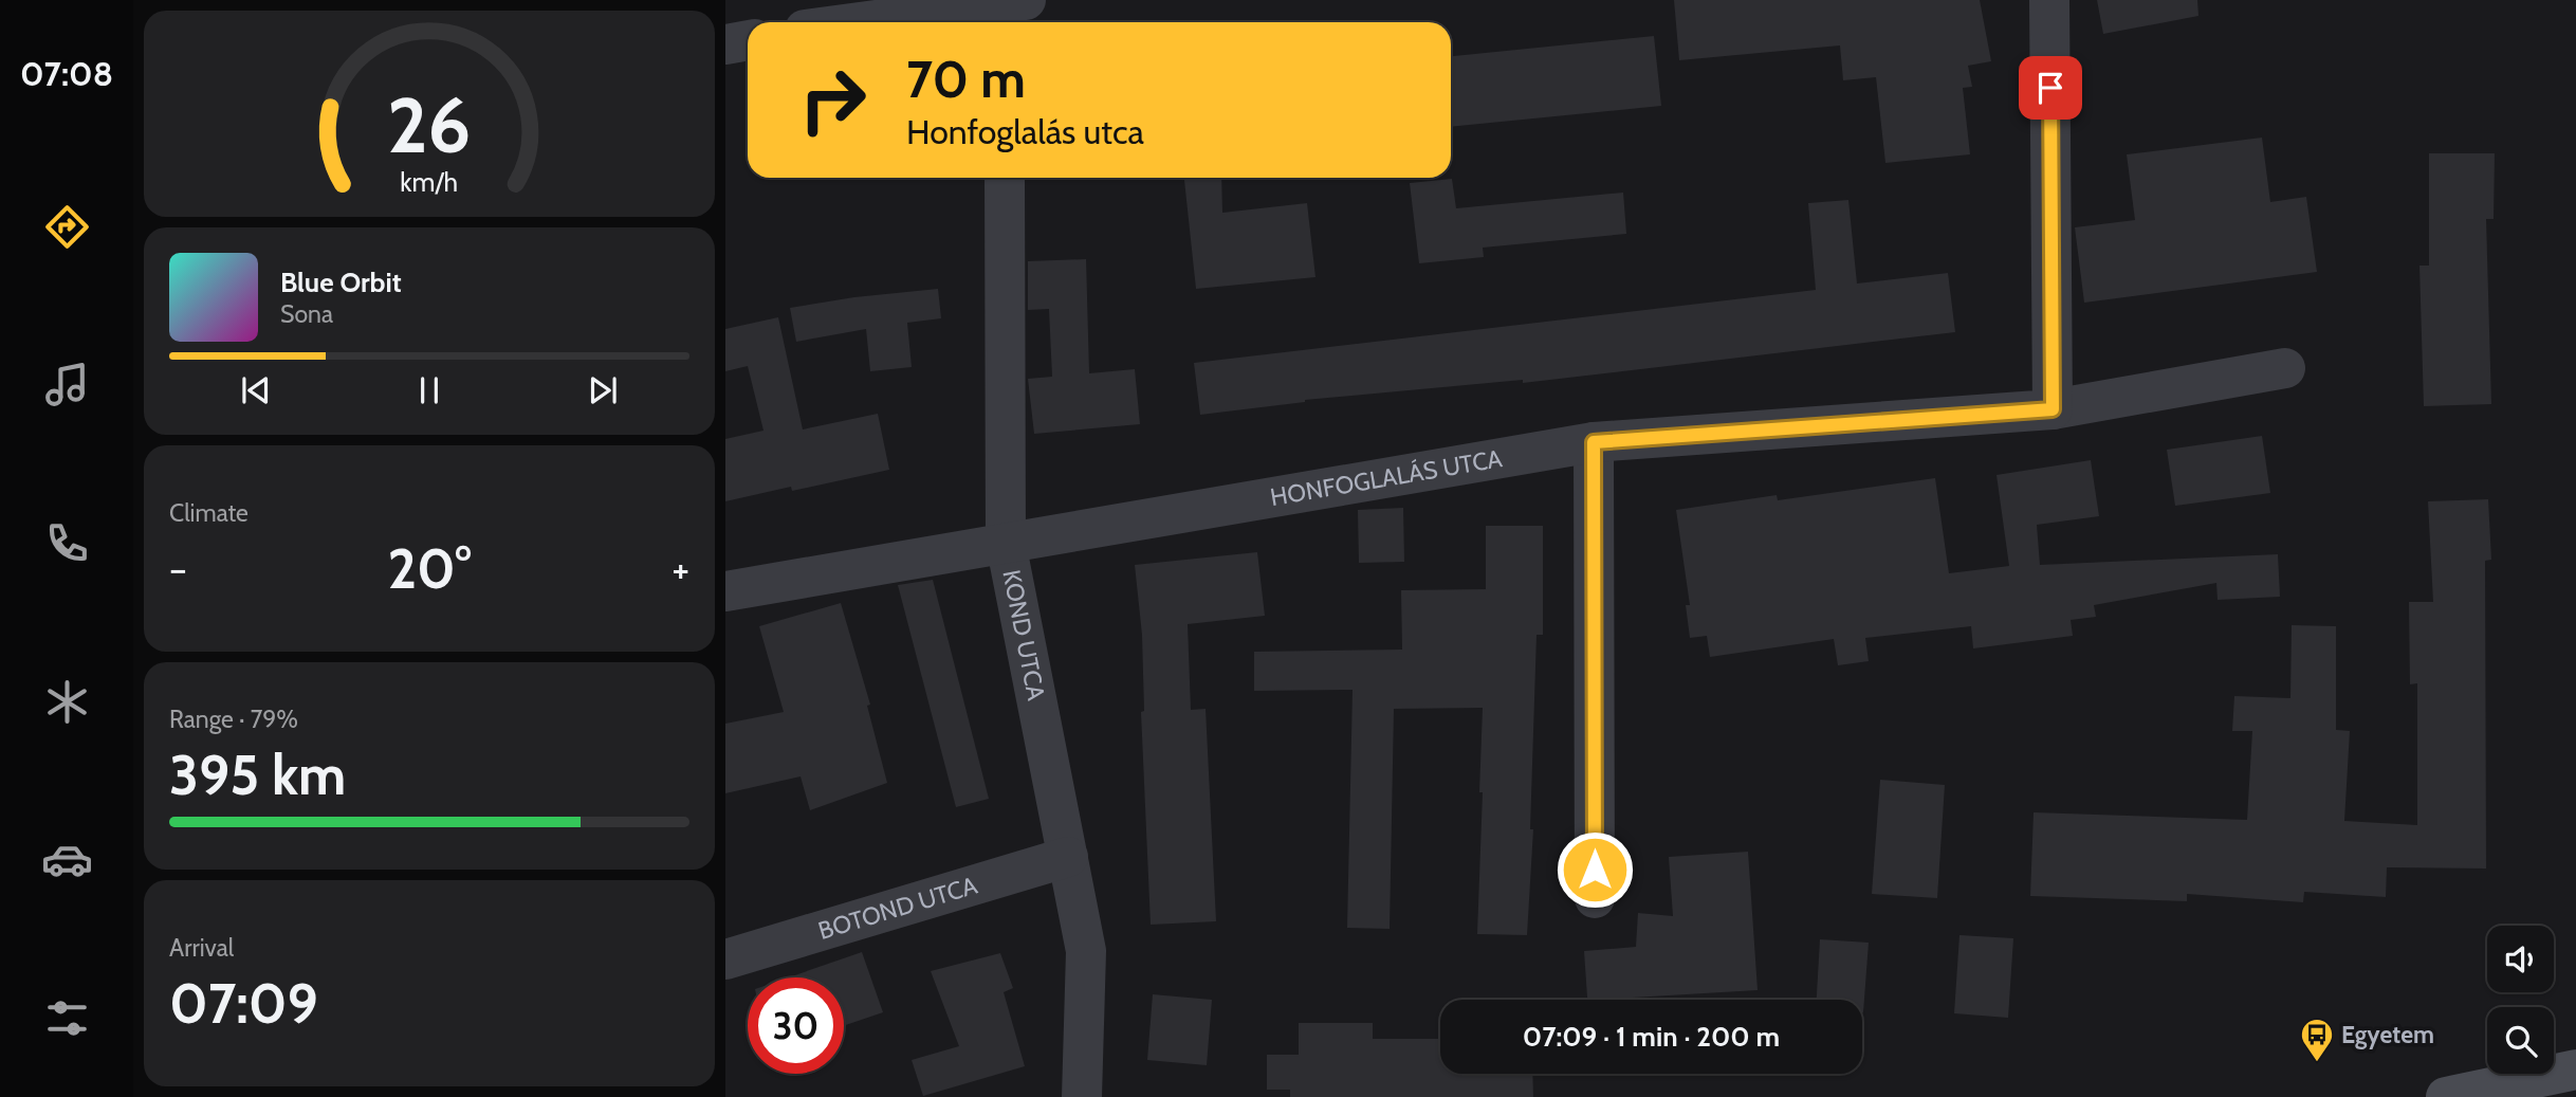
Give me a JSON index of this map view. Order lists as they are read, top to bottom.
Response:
{
  "streets": {
    "street": ["HONFOGLALÁS UTCA", "KOND UTCA", "BOTOND UTCA"]
  },
  "crossings": [
    ["HONFOGLALÁS UTCA", "KOND UTCA"],
    ["KOND UTCA", "BOTOND UTCA"]
  ],
  "places": {
    "bus stop": ["Egyetem"]
  },
  "page": {
    "tabs": "07:08",
    "turn": ["70 m", "Honfoglalás utca"],
    "song": ["Blue Orbit", "Sona"],
    "tile": [
      "Climate",
      ["Range · 79%", "395 km"],
      ["Arrival", "07:09"]
    ],
    "heat": ["−", "20°", "+"],
    "limit": "30",
    "trip": "07:09 · 1 min · 200 m",
    "gauge": ["26", "km/h"]
  }
}
